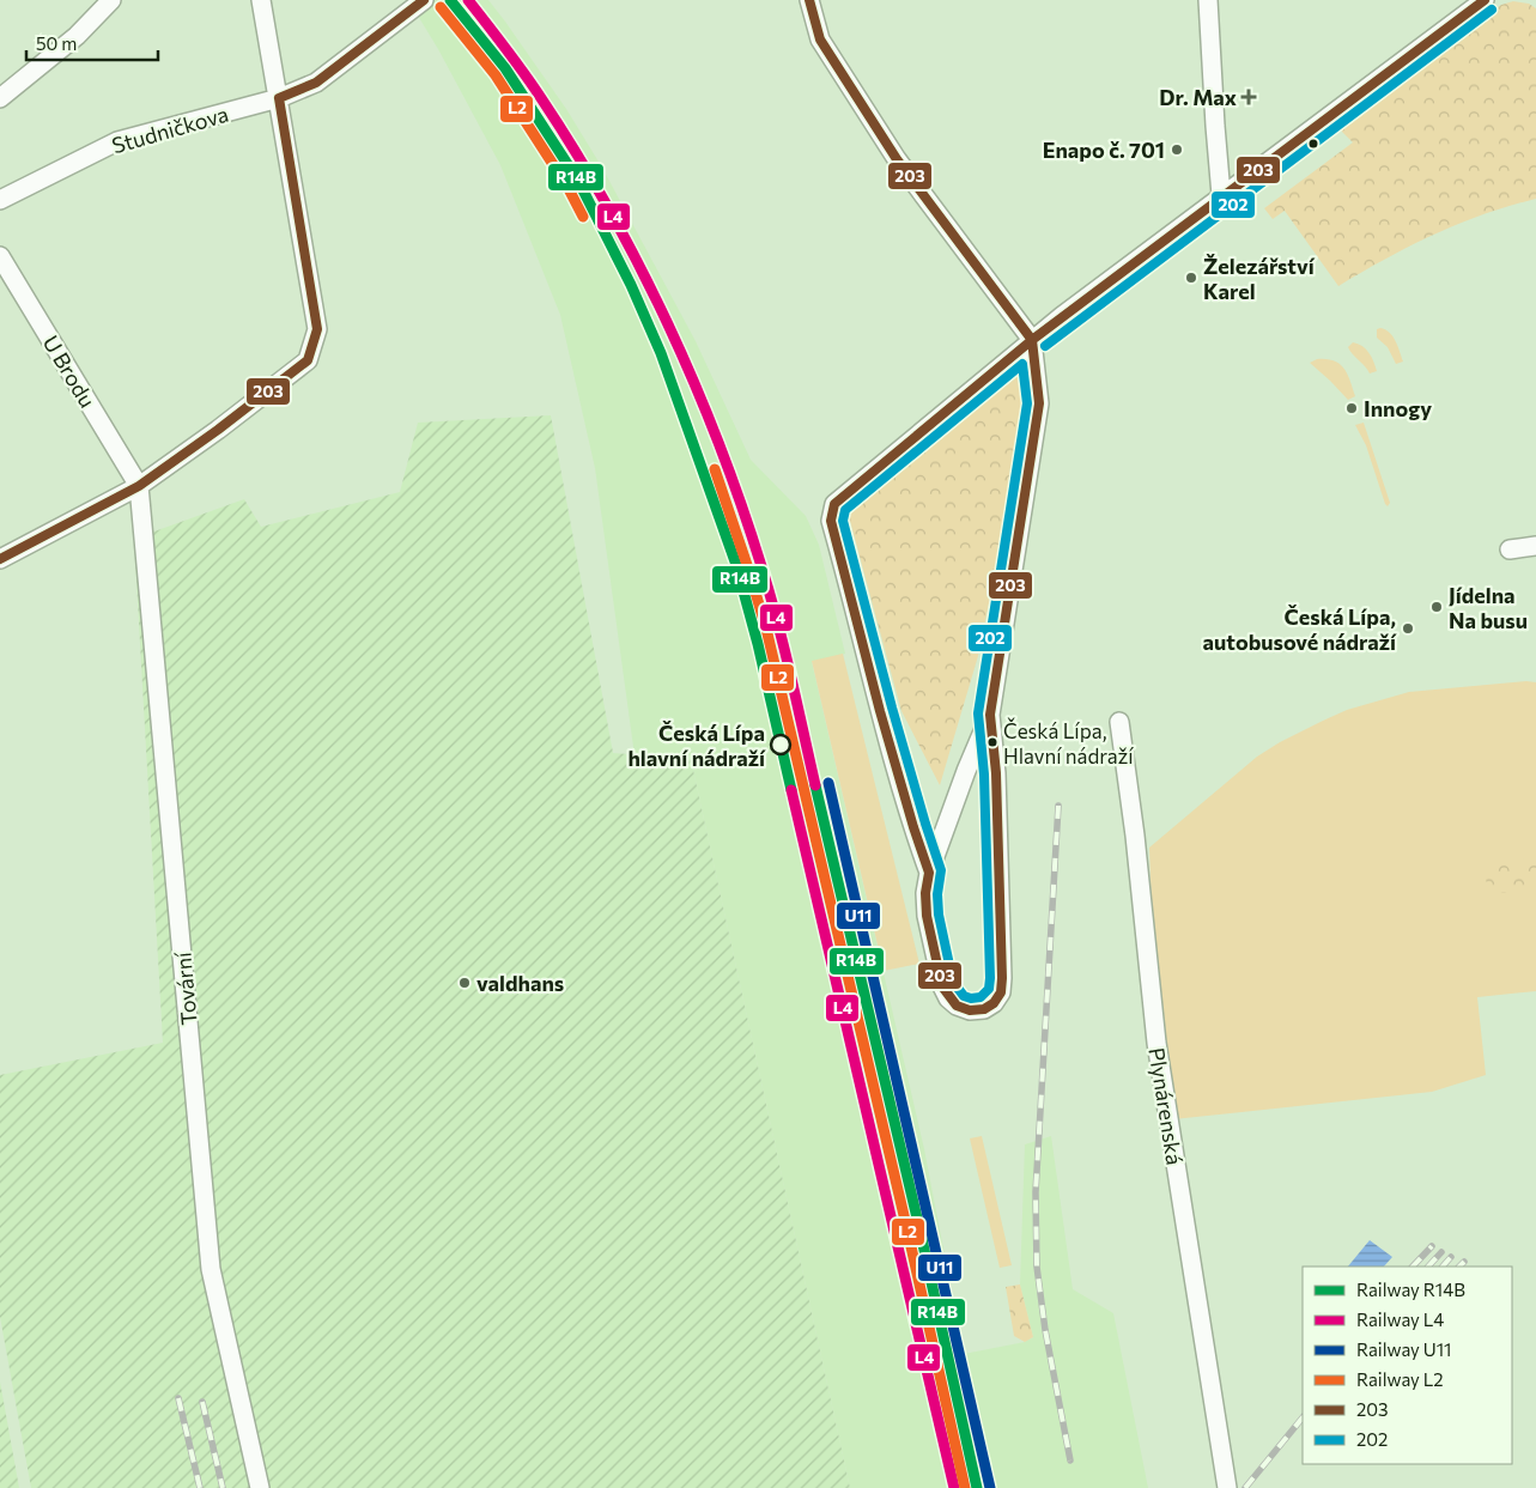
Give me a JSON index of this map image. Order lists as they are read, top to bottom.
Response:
{
  "streets": {
    "street": [
      "Studničkova",
      "U Brodu",
      "Tovární",
      "Plynárenská"
    ]
  },
  "crossings": [
    ["U Brodu", "Tovární"]
  ],
  "places": {
    "health": ["Dr. Max"],
    "other": [
      "Enapo č. 701",
      "Železářství Karel",
      "Innogy",
      "Jídelna Na busu",
      "Česká Lípa, autobusové nádraží",
      "Česká Lípa, Hlavní nádraží",
      "Česká Lípa hlavní nádraží",
      "valdhans"
    ]
  },
  "lines": [
    "rail line R14B",
    "rail line L4",
    "transit line 203",
    "rail line L2",
    "transit line 202",
    "rail line U11"
  ],
  "legend": [
    "Railway R14B",
    "Railway L4",
    "Railway U11",
    "Railway L2",
    "203",
    "202"
  ],
  "scale_bar": "50 m"
}
